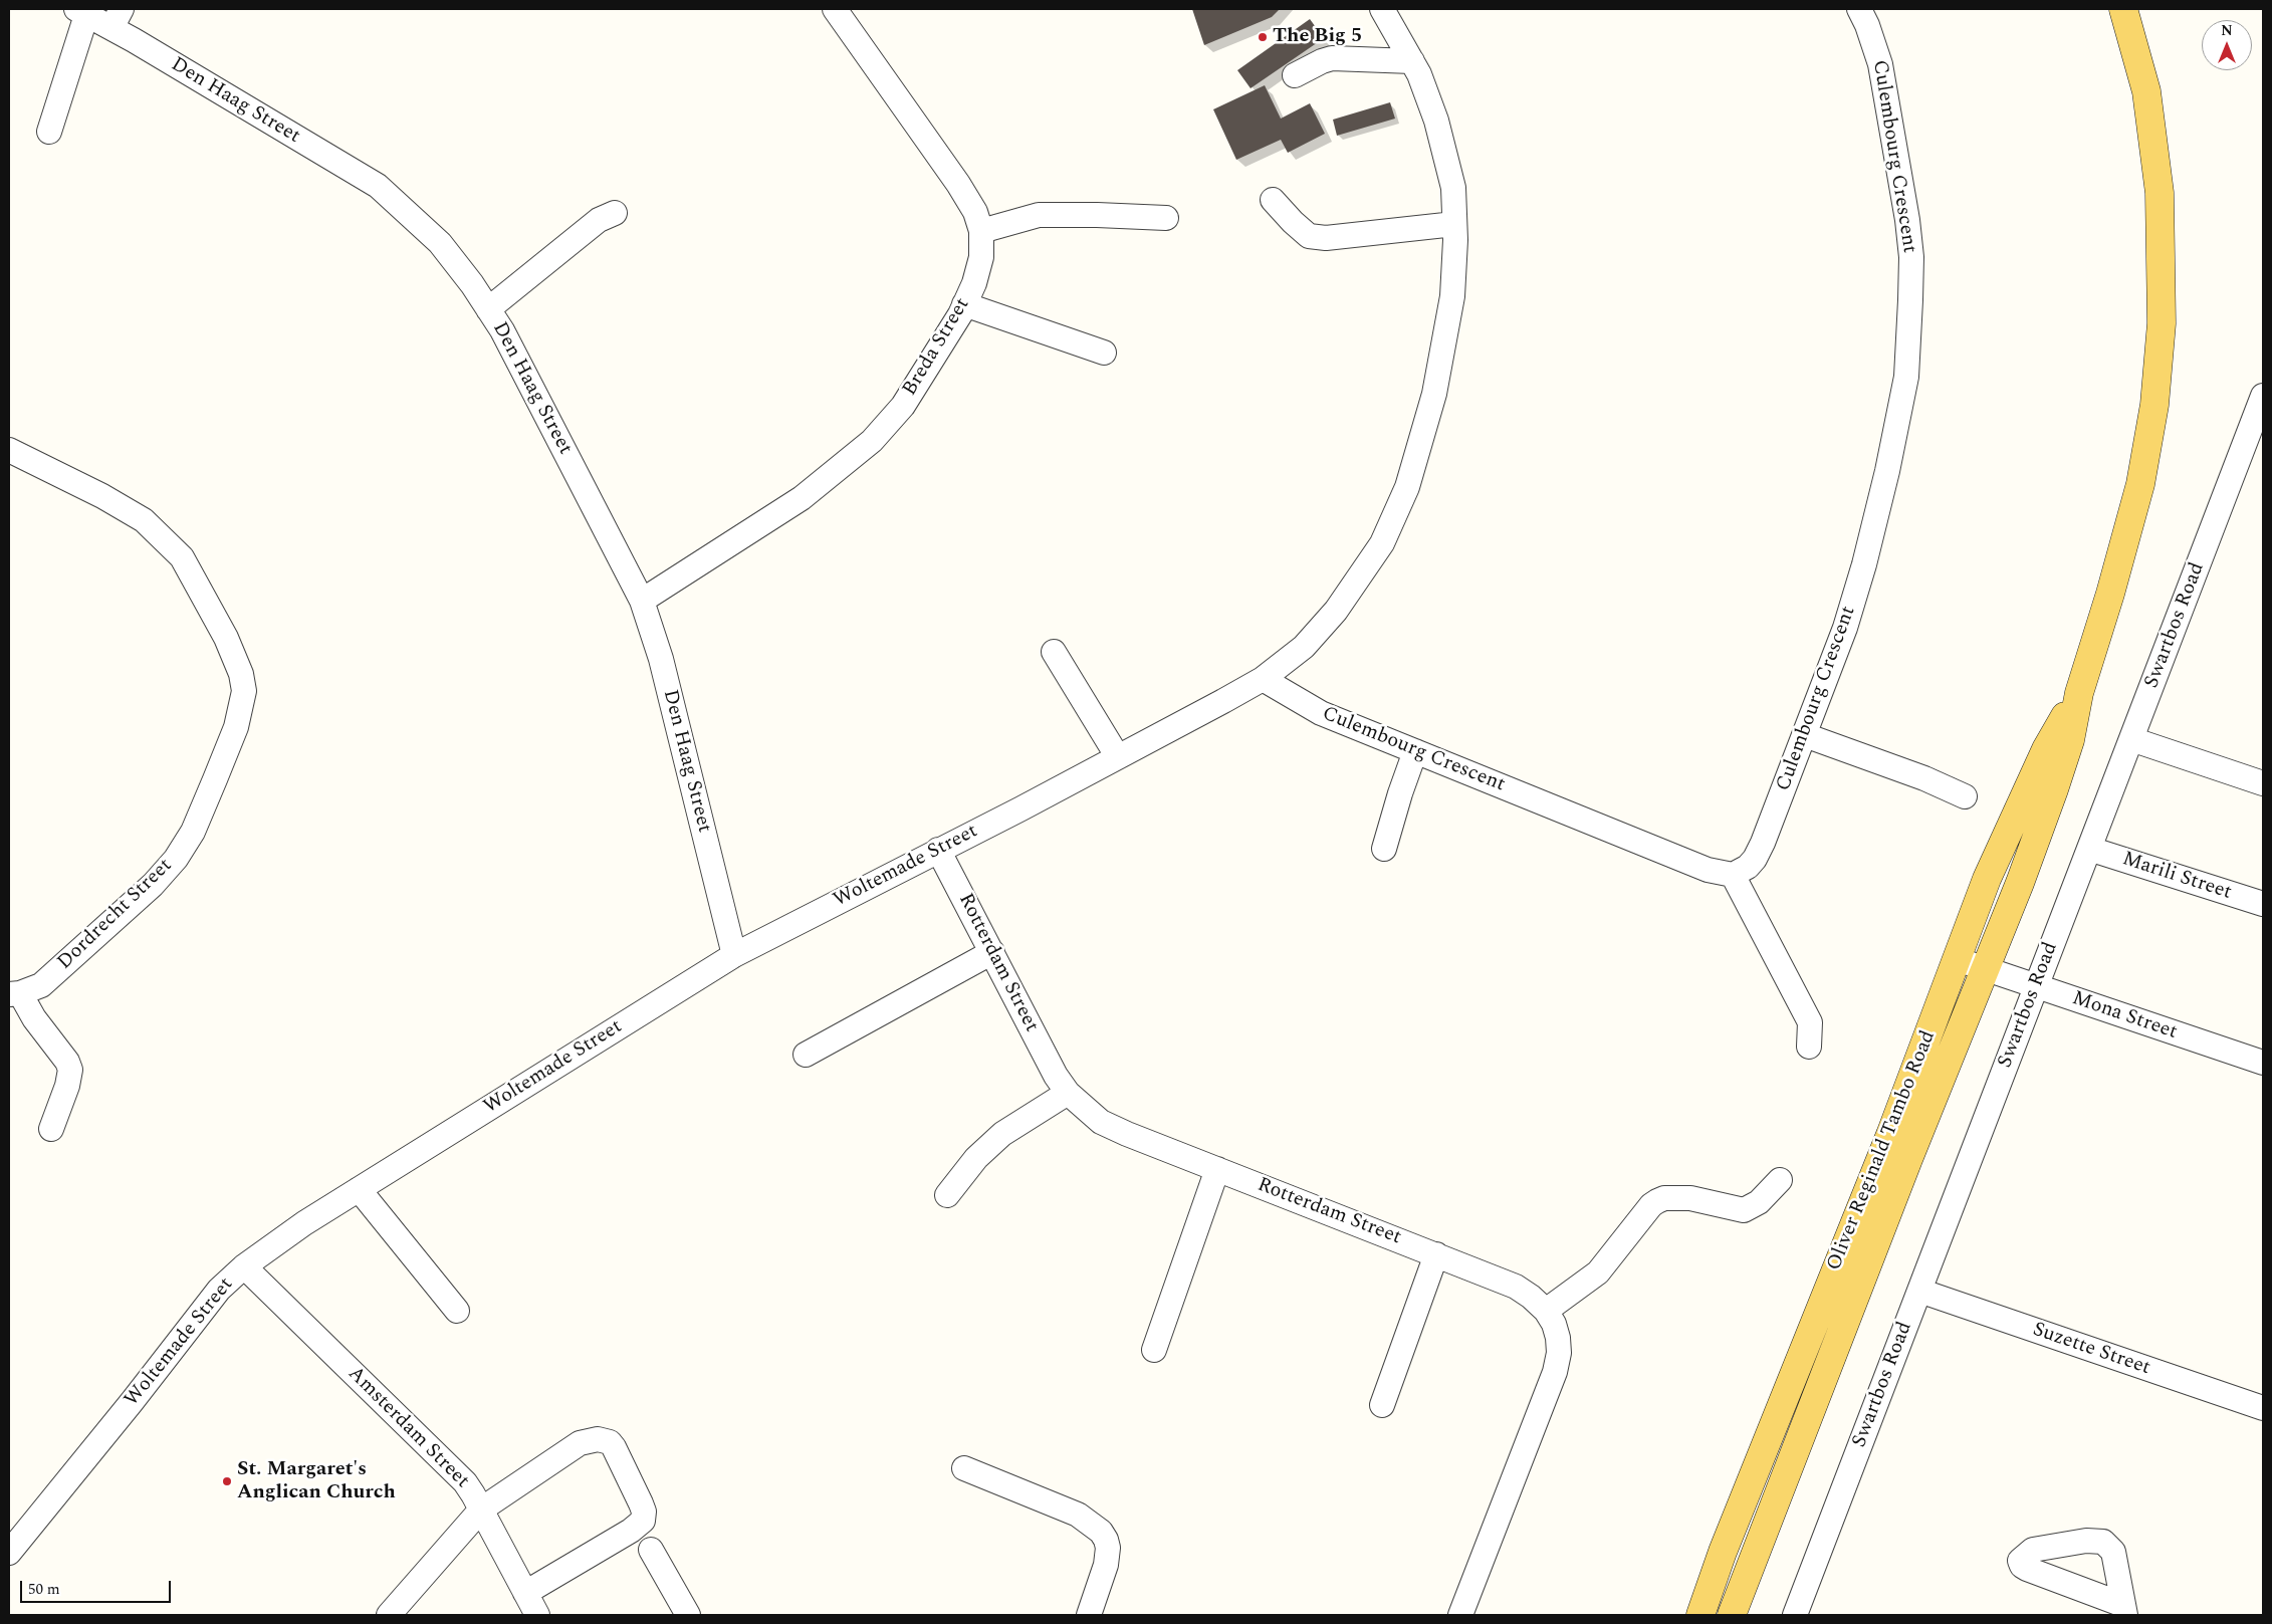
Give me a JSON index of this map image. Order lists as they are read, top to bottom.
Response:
{
  "streets": {
    "main road": ["Oliver Reginald Tambo Road"],
    "street": [
      "Den Haag Street",
      "Culembourg Crescent",
      "Breda Street",
      "Swartbos Road",
      "Woltemade Street",
      "Marili Street",
      "Dordrecht Street",
      "Rotterdam Street",
      "Mona Street",
      "Suzette Street",
      "Amsterdam Street"
    ]
  },
  "crossings": [
    ["Den Haag Street", "Breda Street"],
    ["Den Haag Street", "Woltemade Street"],
    ["Culembourg Crescent", "Woltemade Street"],
    ["Swartbos Road", "Marili Street"],
    ["Swartbos Road", "Mona Street"],
    ["Swartbos Road", "Suzette Street"],
    ["Woltemade Street", "Rotterdam Street"],
    ["Woltemade Street", "Amsterdam Street"],
    ["Mona Street", "Oliver Reginald Tambo Road"]
  ],
  "places": ["The Big 5", "St. Margaret's Anglican Church"],
  "scale_bar": "50 m",
  "north": "top"
}
